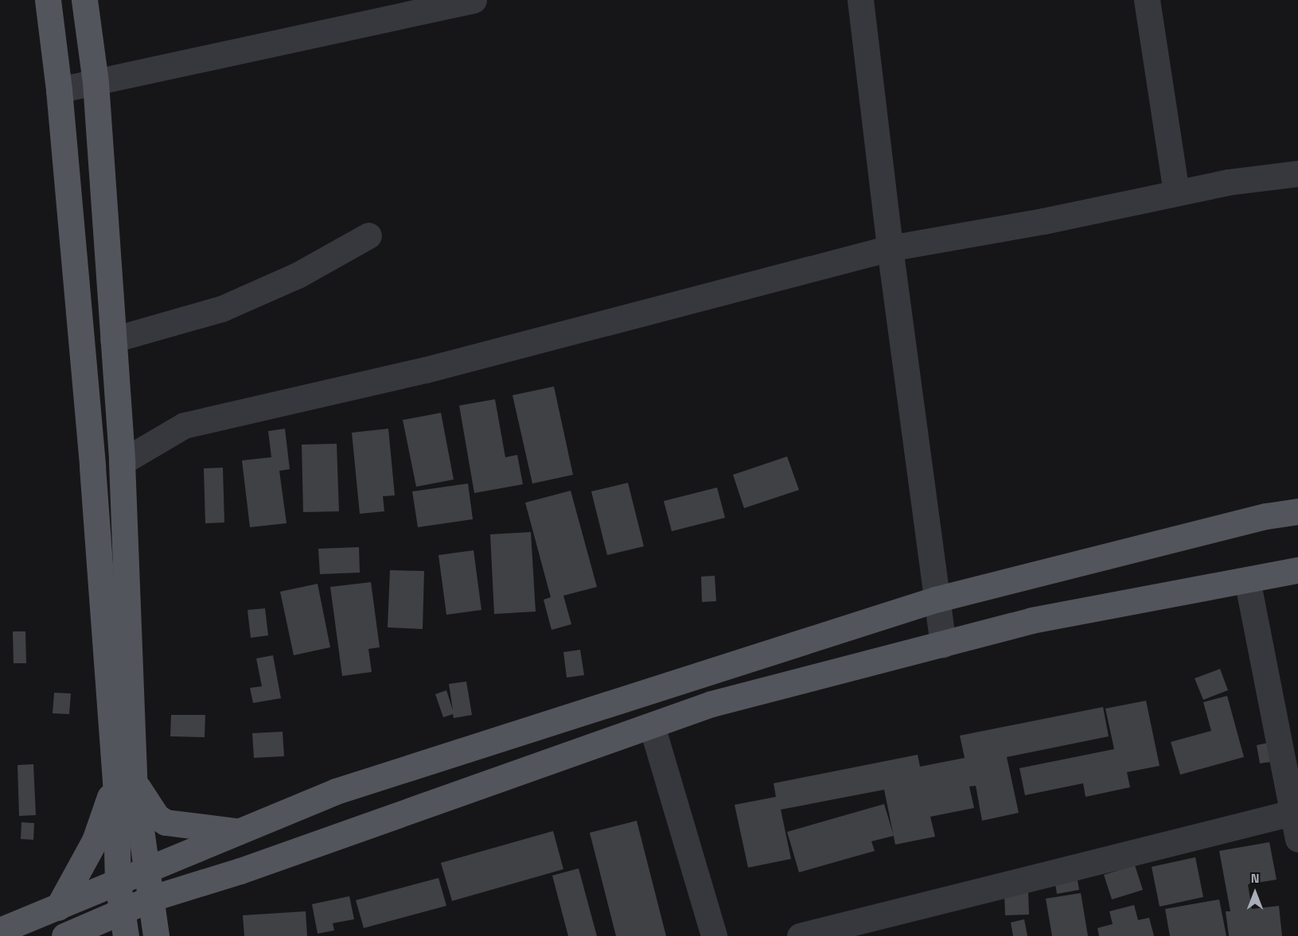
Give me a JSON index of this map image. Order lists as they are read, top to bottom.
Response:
{
  "north": "top"
}
